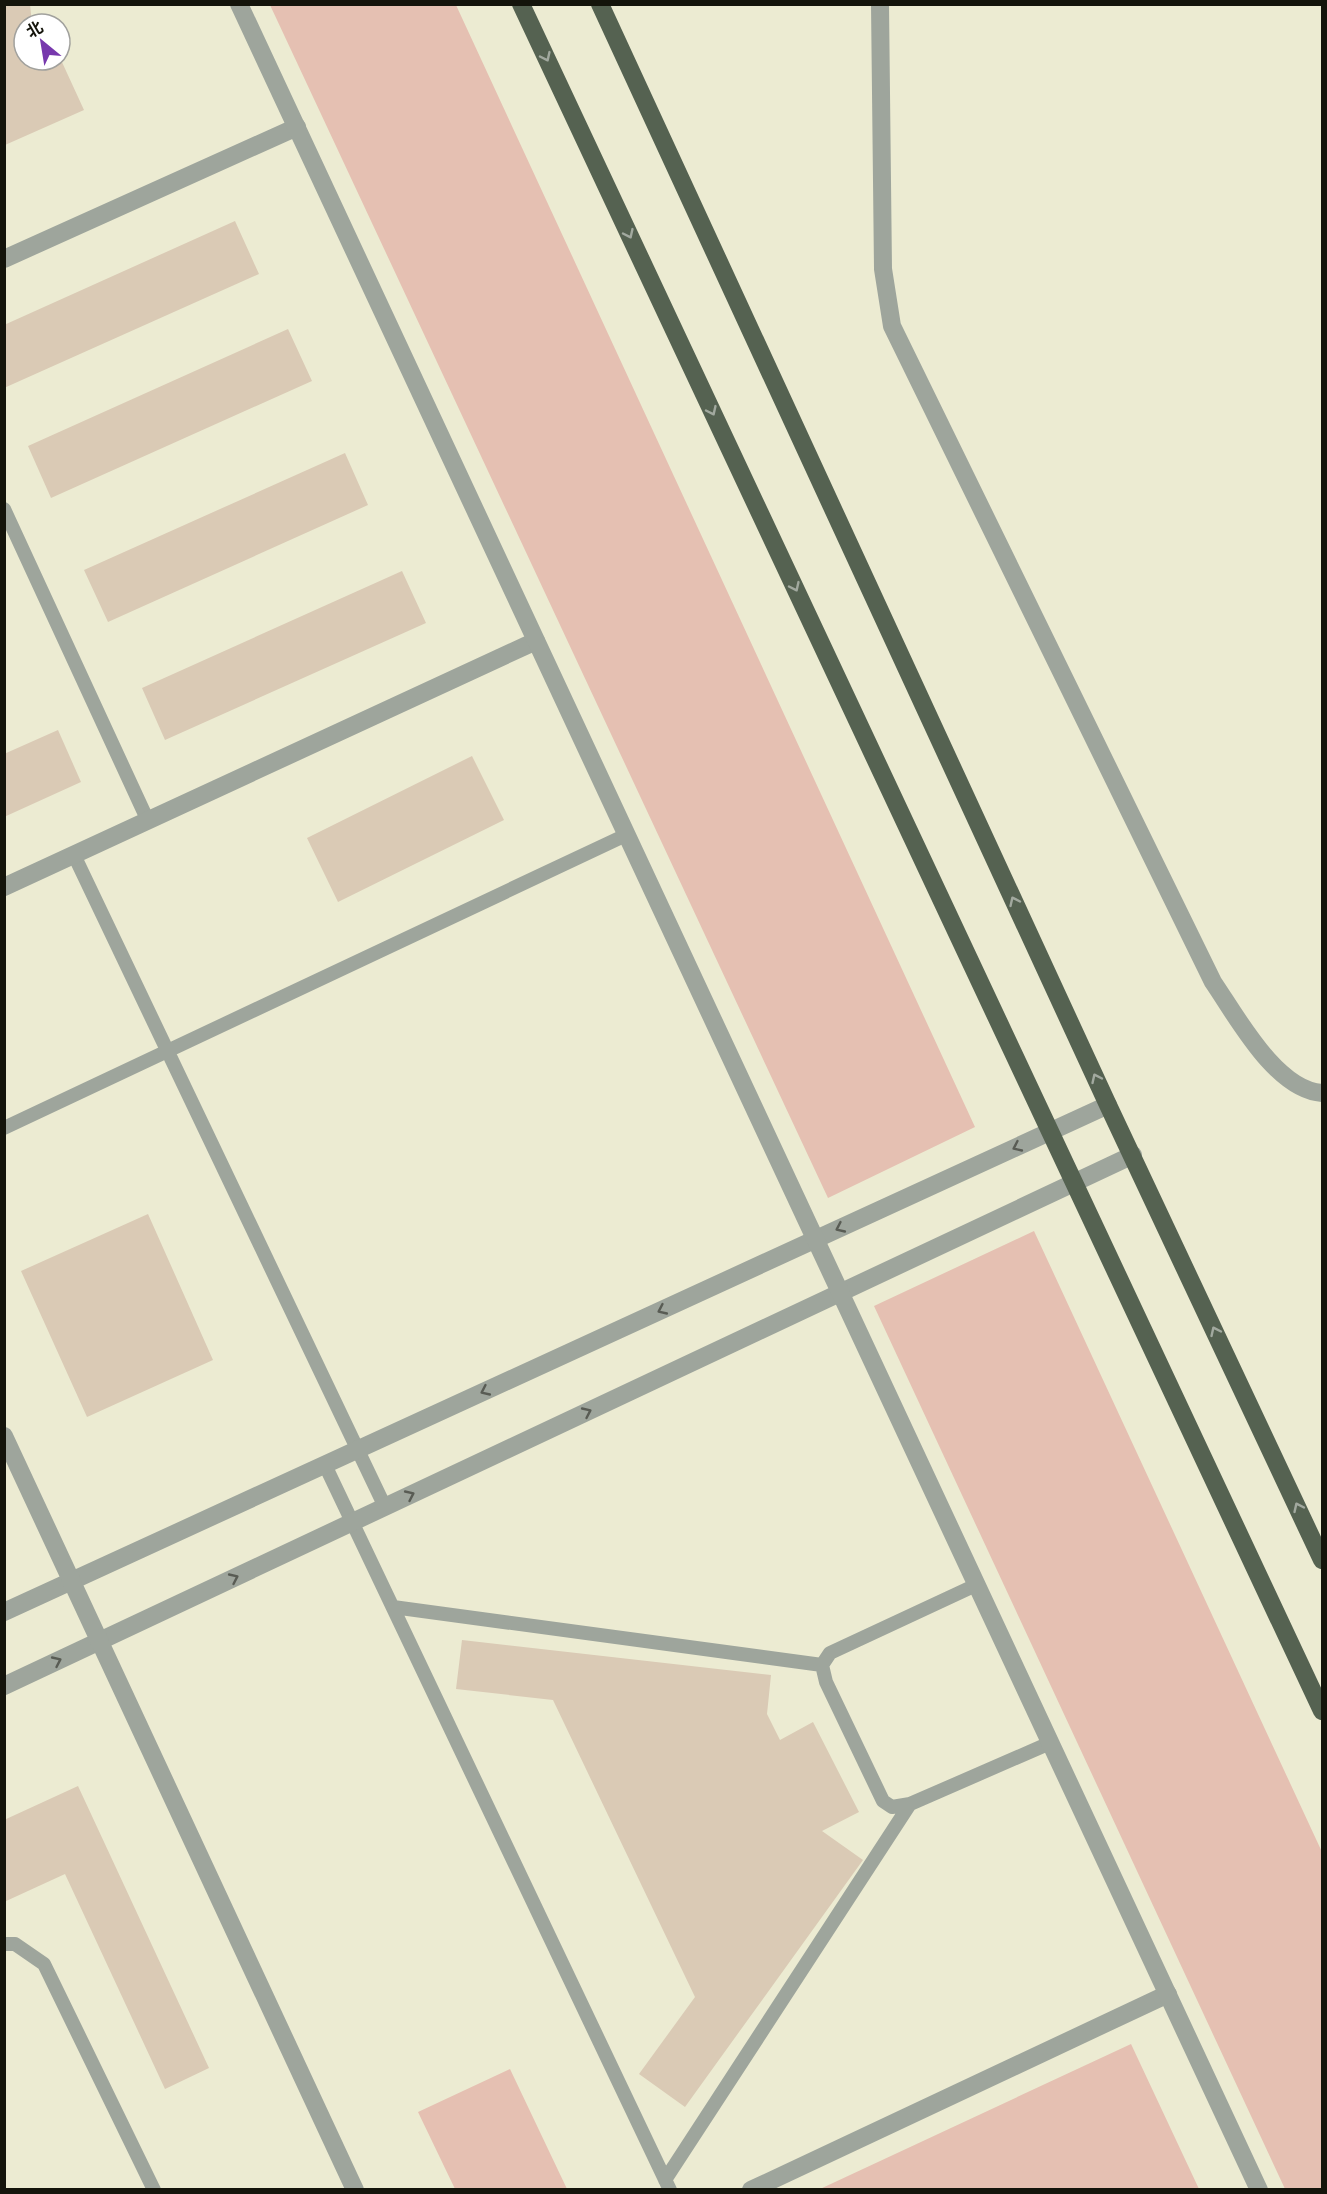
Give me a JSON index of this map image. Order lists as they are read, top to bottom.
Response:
{
  "north": "top left"
}
